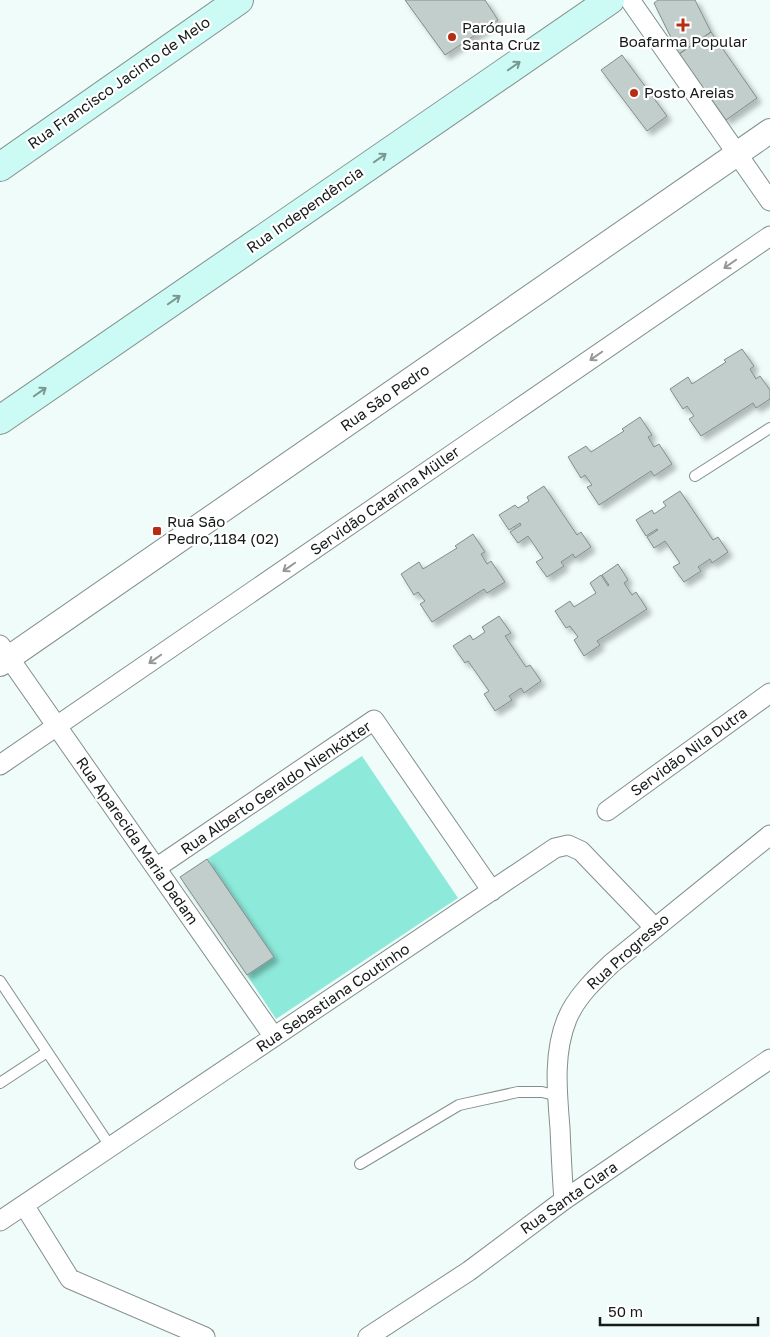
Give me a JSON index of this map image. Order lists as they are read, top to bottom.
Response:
{
  "streets": {
    "main road": ["Rua Francisco Jacinto de Melo", "Rua Independência"],
    "street": [
      "Rua São Pedro",
      "Servidão Catarina Müller",
      "Servidão Nila Dutra",
      "Rua Alberto Geraldo Nienkötter",
      "Rua Aparecida Maria Dadam",
      "Rua Progresso",
      "Rua Sebastiana Coutinho",
      "Rua Santa Clara"
    ]
  },
  "crossings": [
    ["Rua São Pedro", "Rua Aparecida Maria Dadam"],
    ["Servidão Catarina Müller", "Rua Aparecida Maria Dadam"],
    ["Rua Alberto Geraldo Nienkötter", "Rua Aparecida Maria Dadam"],
    ["Rua Alberto Geraldo Nienkötter", "Rua Sebastiana Coutinho"],
    ["Rua Aparecida Maria Dadam", "Rua Sebastiana Coutinho"],
    ["Rua Progresso", "Rua Sebastiana Coutinho"],
    ["Rua Progresso", "Rua Santa Clara"]
  ],
  "one_way": ["Rua Independência", "Servidão Catarina Müller"],
  "places": {
    "health": ["Boafarma Popular"],
    "other": ["Paróquia Santa Cruz", "Posto Areias"],
    "transit": ["Rua São Pedro,1184 (02)"]
  },
  "scale_bar": "50 m"
}
